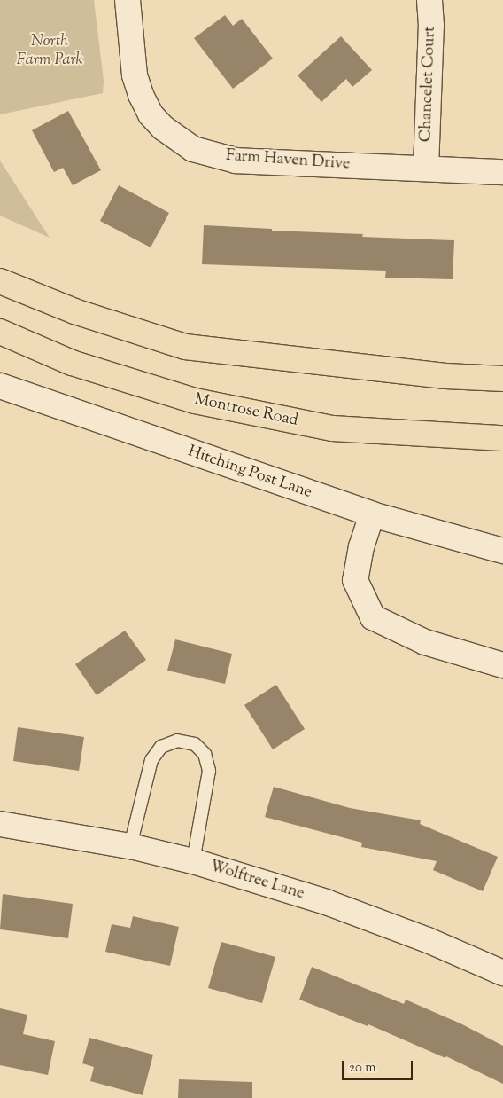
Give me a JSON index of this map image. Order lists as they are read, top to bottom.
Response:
{
  "streets": {
    "main road": ["Montrose Road"],
    "street": [
      "Chancelet Court",
      "Farm Haven Drive",
      "Hitching Post Lane",
      "Wolftree Lane"
    ]
  },
  "crossings": [
    ["Chancelet Court", "Farm Haven Drive"]
  ],
  "parks": ["North Farm Park"],
  "scale_bar": "20 m"
}
